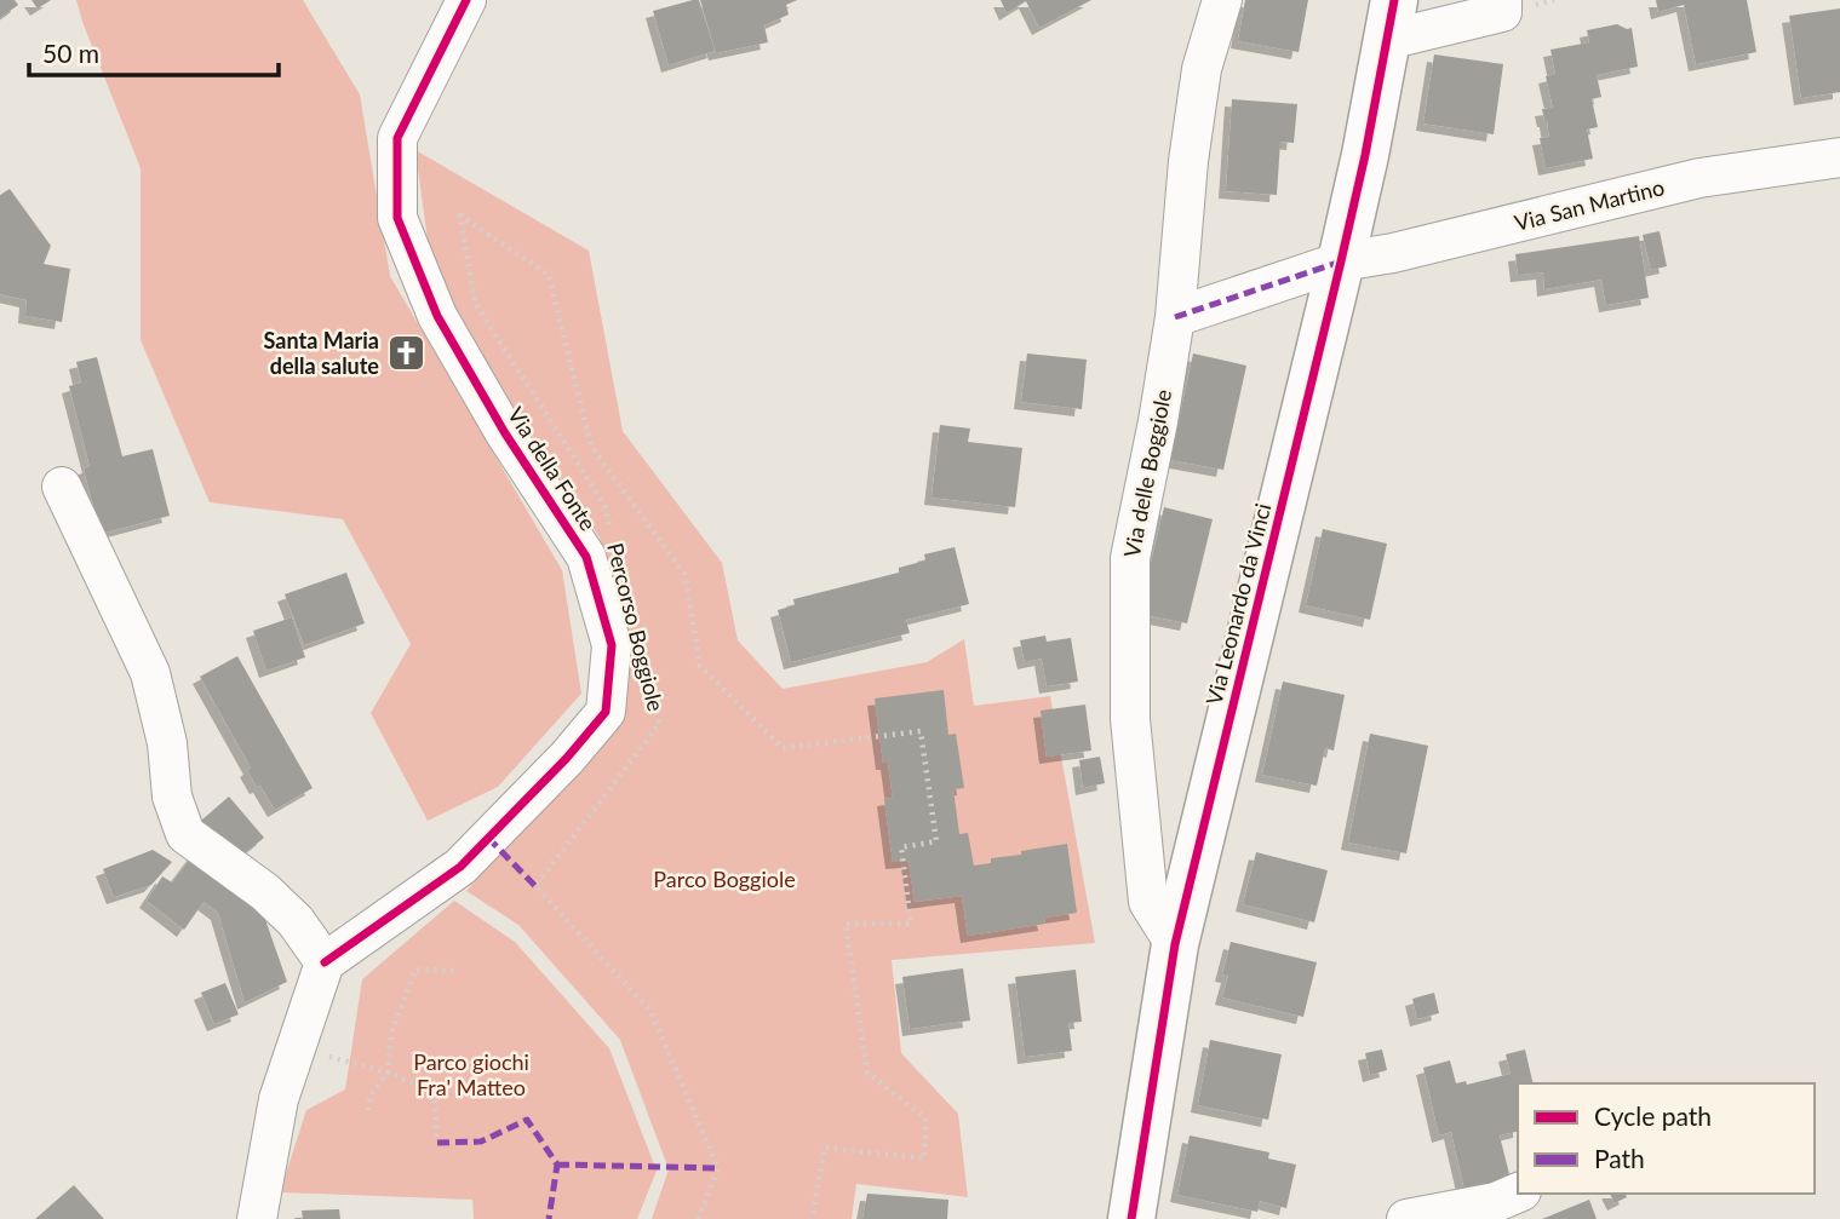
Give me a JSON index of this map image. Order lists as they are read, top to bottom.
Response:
{
  "streets": {
    "street": [
      "Via San Martino",
      "Via della Fonte",
      "Via delle Boggiole",
      "Via Leonardo da Vinci"
    ],
    "cycle path": ["Percorso Boggiole"]
  },
  "crossings": [
    ["Via San Martino", "Via delle Boggiole"],
    ["Via San Martino", "Via Leonardo da Vinci"],
    ["Via delle Boggiole", "Via Leonardo da Vinci"]
  ],
  "parks": ["Parco Boggiole", "Parco giochi Fra' Matteo"],
  "places": {
    "church": ["Santa Maria della salute"]
  },
  "legend": ["Cycle path", "Path"],
  "scale_bar": "50 m"
}
